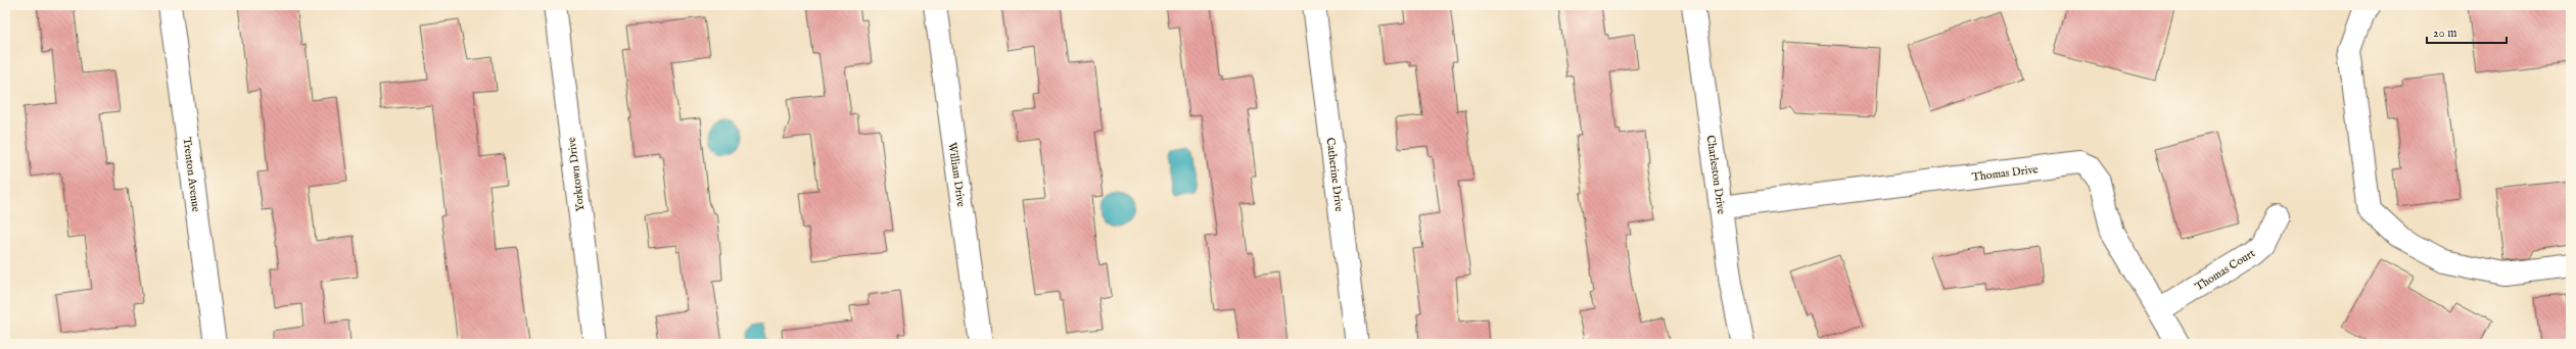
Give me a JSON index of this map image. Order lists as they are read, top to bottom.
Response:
{
  "streets": {
    "street": [
      "Thomas Drive",
      "Trenton Avenue",
      "Yorktown Drive",
      "William Drive",
      "Catherine Drive",
      "Charleston Drive",
      "Thomas Court"
    ]
  },
  "crossings": [
    ["Thomas Drive", "Charleston Drive"],
    ["Thomas Drive", "Thomas Court"]
  ],
  "scale_bar": "20 m"
}
